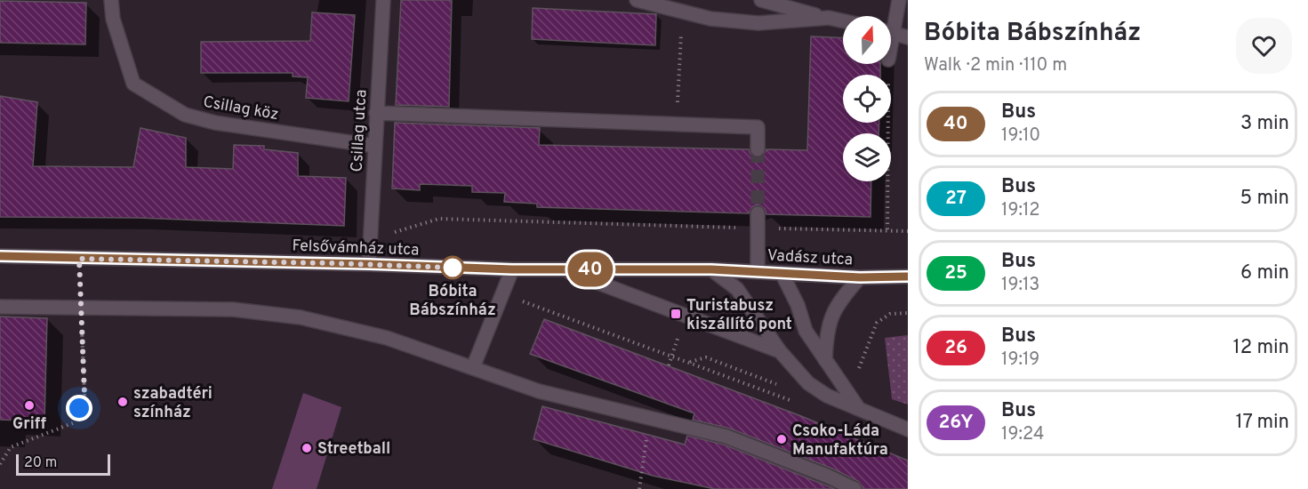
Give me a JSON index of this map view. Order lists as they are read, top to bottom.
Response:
{
  "streets": {
    "street": [
      "Csillag köz",
      "Csillag utca",
      "Felsővámház utca",
      "Vadász utca"
    ]
  },
  "crossings": [
    ["Csillag köz", "Csillag utca"],
    ["Csillag utca", "Felsővámház utca"],
    ["Felsővámház utca", "Vadász utca"]
  ],
  "places": {
    "other": [
      "Bóbita Bábszínház",
      "szabadtéri színház",
      "Griff",
      "Csoko-Láda Manufaktúra",
      "Streetball"
    ],
    "transit": ["Turistabusz kiszállító pont"]
  },
  "lines": ["bus line 40"],
  "scale_bar": "20 m",
  "north": "top",
  "page": {
    "on_map": "40",
    "heading": ["Bóbita Bábszínház", "Walk · 2 min · 110 m"],
    "list": [
      {
        "mark": "40",
        "name": "Bus",
        "note": "19:10",
        "value": "3 min"
      },
      {
        "mark": "27",
        "name": "Bus",
        "note": "19:12",
        "value": "5 min"
      },
      {
        "mark": "25",
        "name": "Bus",
        "note": "19:13",
        "value": "6 min"
      },
      {
        "mark": "26",
        "name": "Bus",
        "note": "19:19",
        "value": "12 min"
      },
      {
        "mark": "26Y",
        "name": "Bus",
        "note": "19:24",
        "value": "17 min"
      }
    ],
    "scale": "20 m"
  }
}
